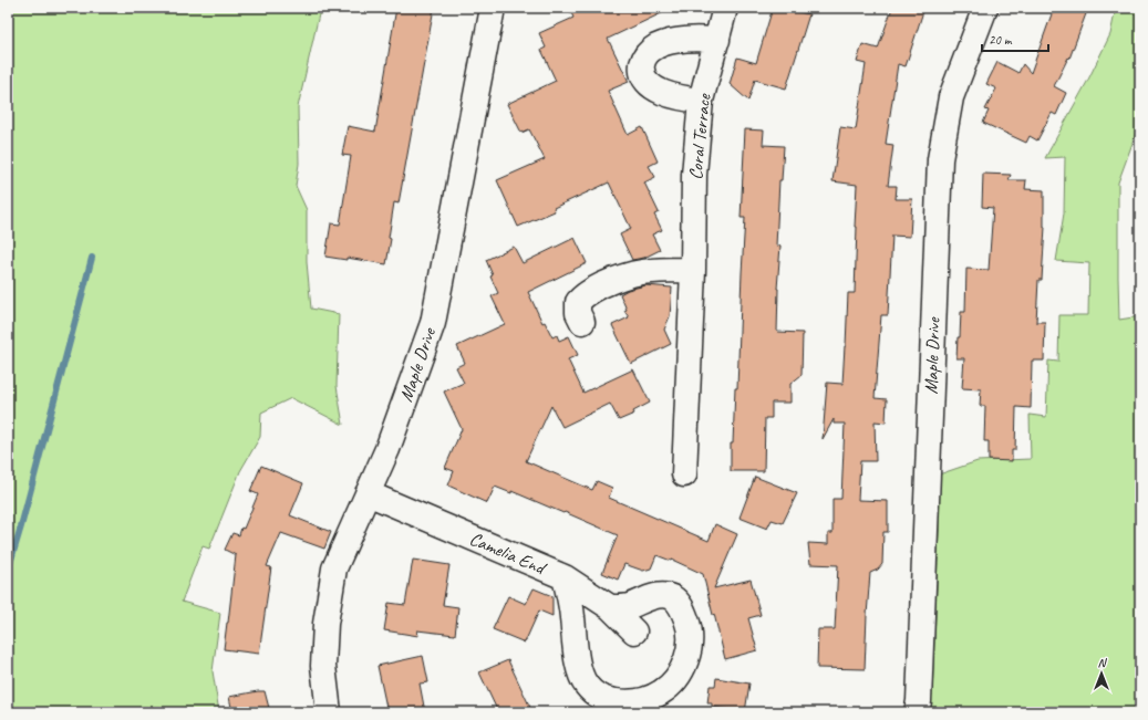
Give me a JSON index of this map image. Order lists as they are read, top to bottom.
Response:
{
  "streets": {
    "street": ["Coral Terrace", "Maple Drive", "Camelia End"]
  },
  "crossings": [
    ["Maple Drive", "Camelia End"]
  ],
  "scale_bar": "20 m",
  "north": "top"
}
